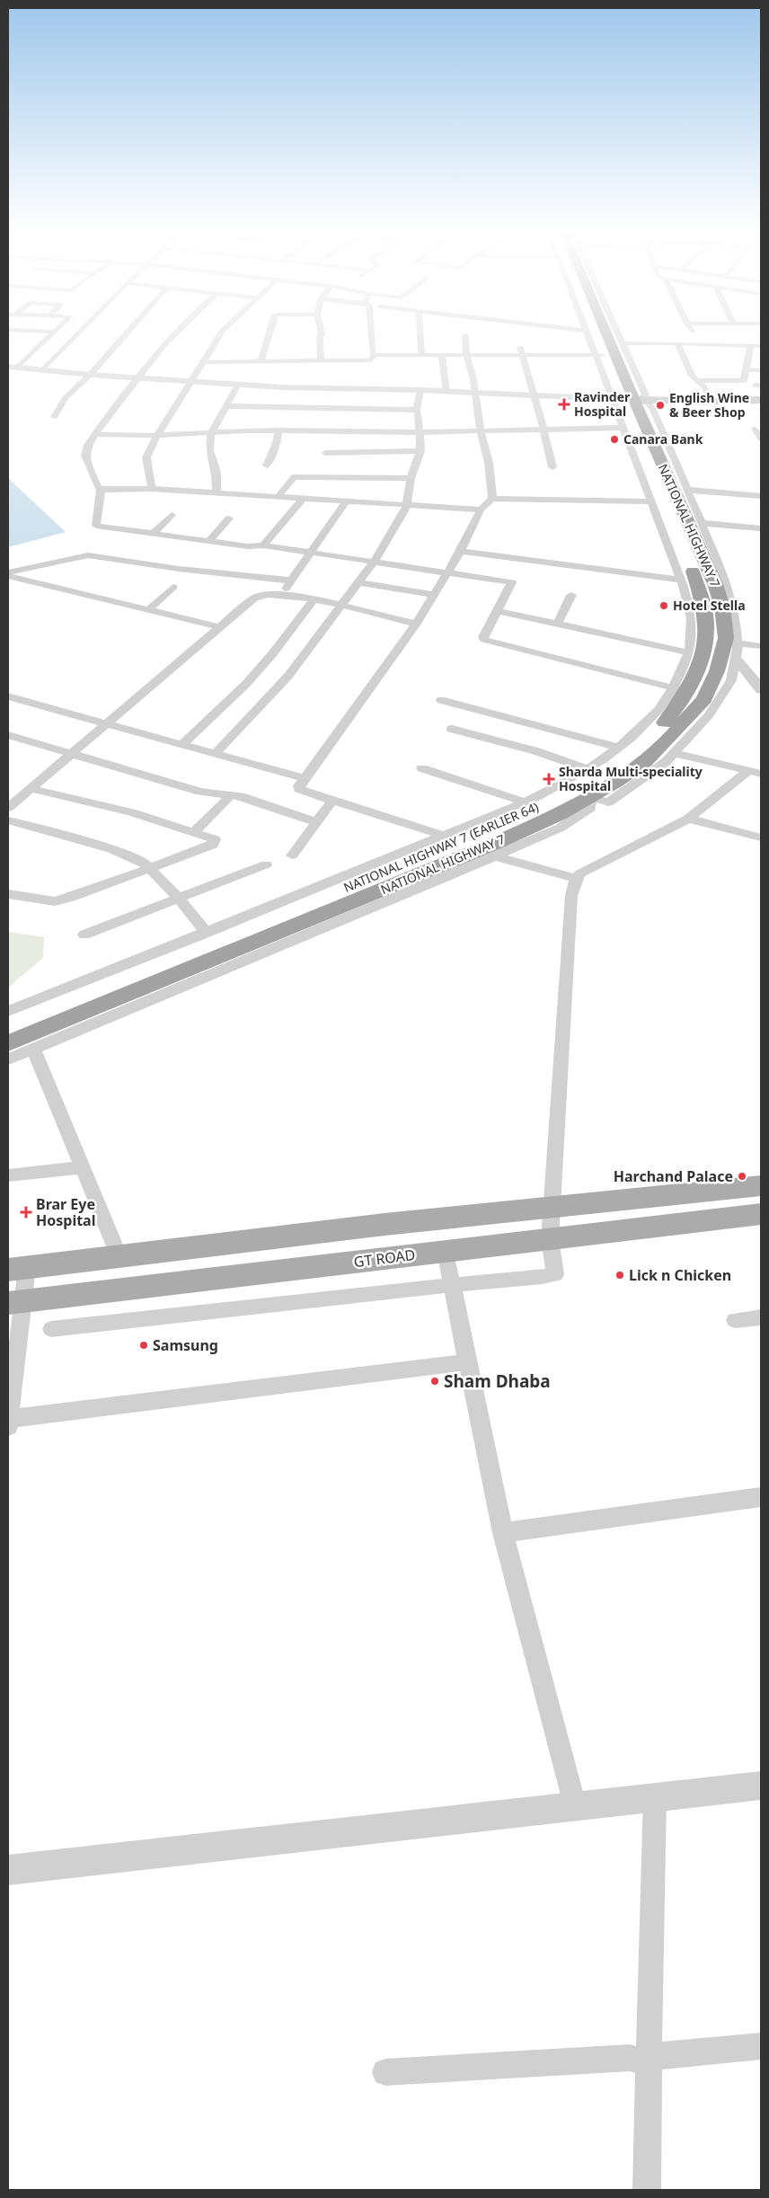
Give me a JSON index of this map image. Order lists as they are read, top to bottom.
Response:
{
  "streets": {
    "highway": ["NATIONAL HIGHWAY 7", "NATIONAL HIGHWAY 7 (EARLIER 64)"],
    "main road": ["GT ROAD"]
  },
  "crossings": [
    ["NATIONAL HIGHWAY 7", "NATIONAL HIGHWAY 7 (EARLIER 64)"]
  ],
  "places": {
    "health": ["Ravinder Hospital", "Sharda Multi-speciality Hospital", "Brar Eye Hospital"],
    "other": [
      "English Wine & Beer Shop",
      "Canara Bank",
      "Hotel Stella",
      "Harchand Palace",
      "Lick n Chicken",
      "Samsung",
      "Sham Dhaba"
    ]
  }
}
